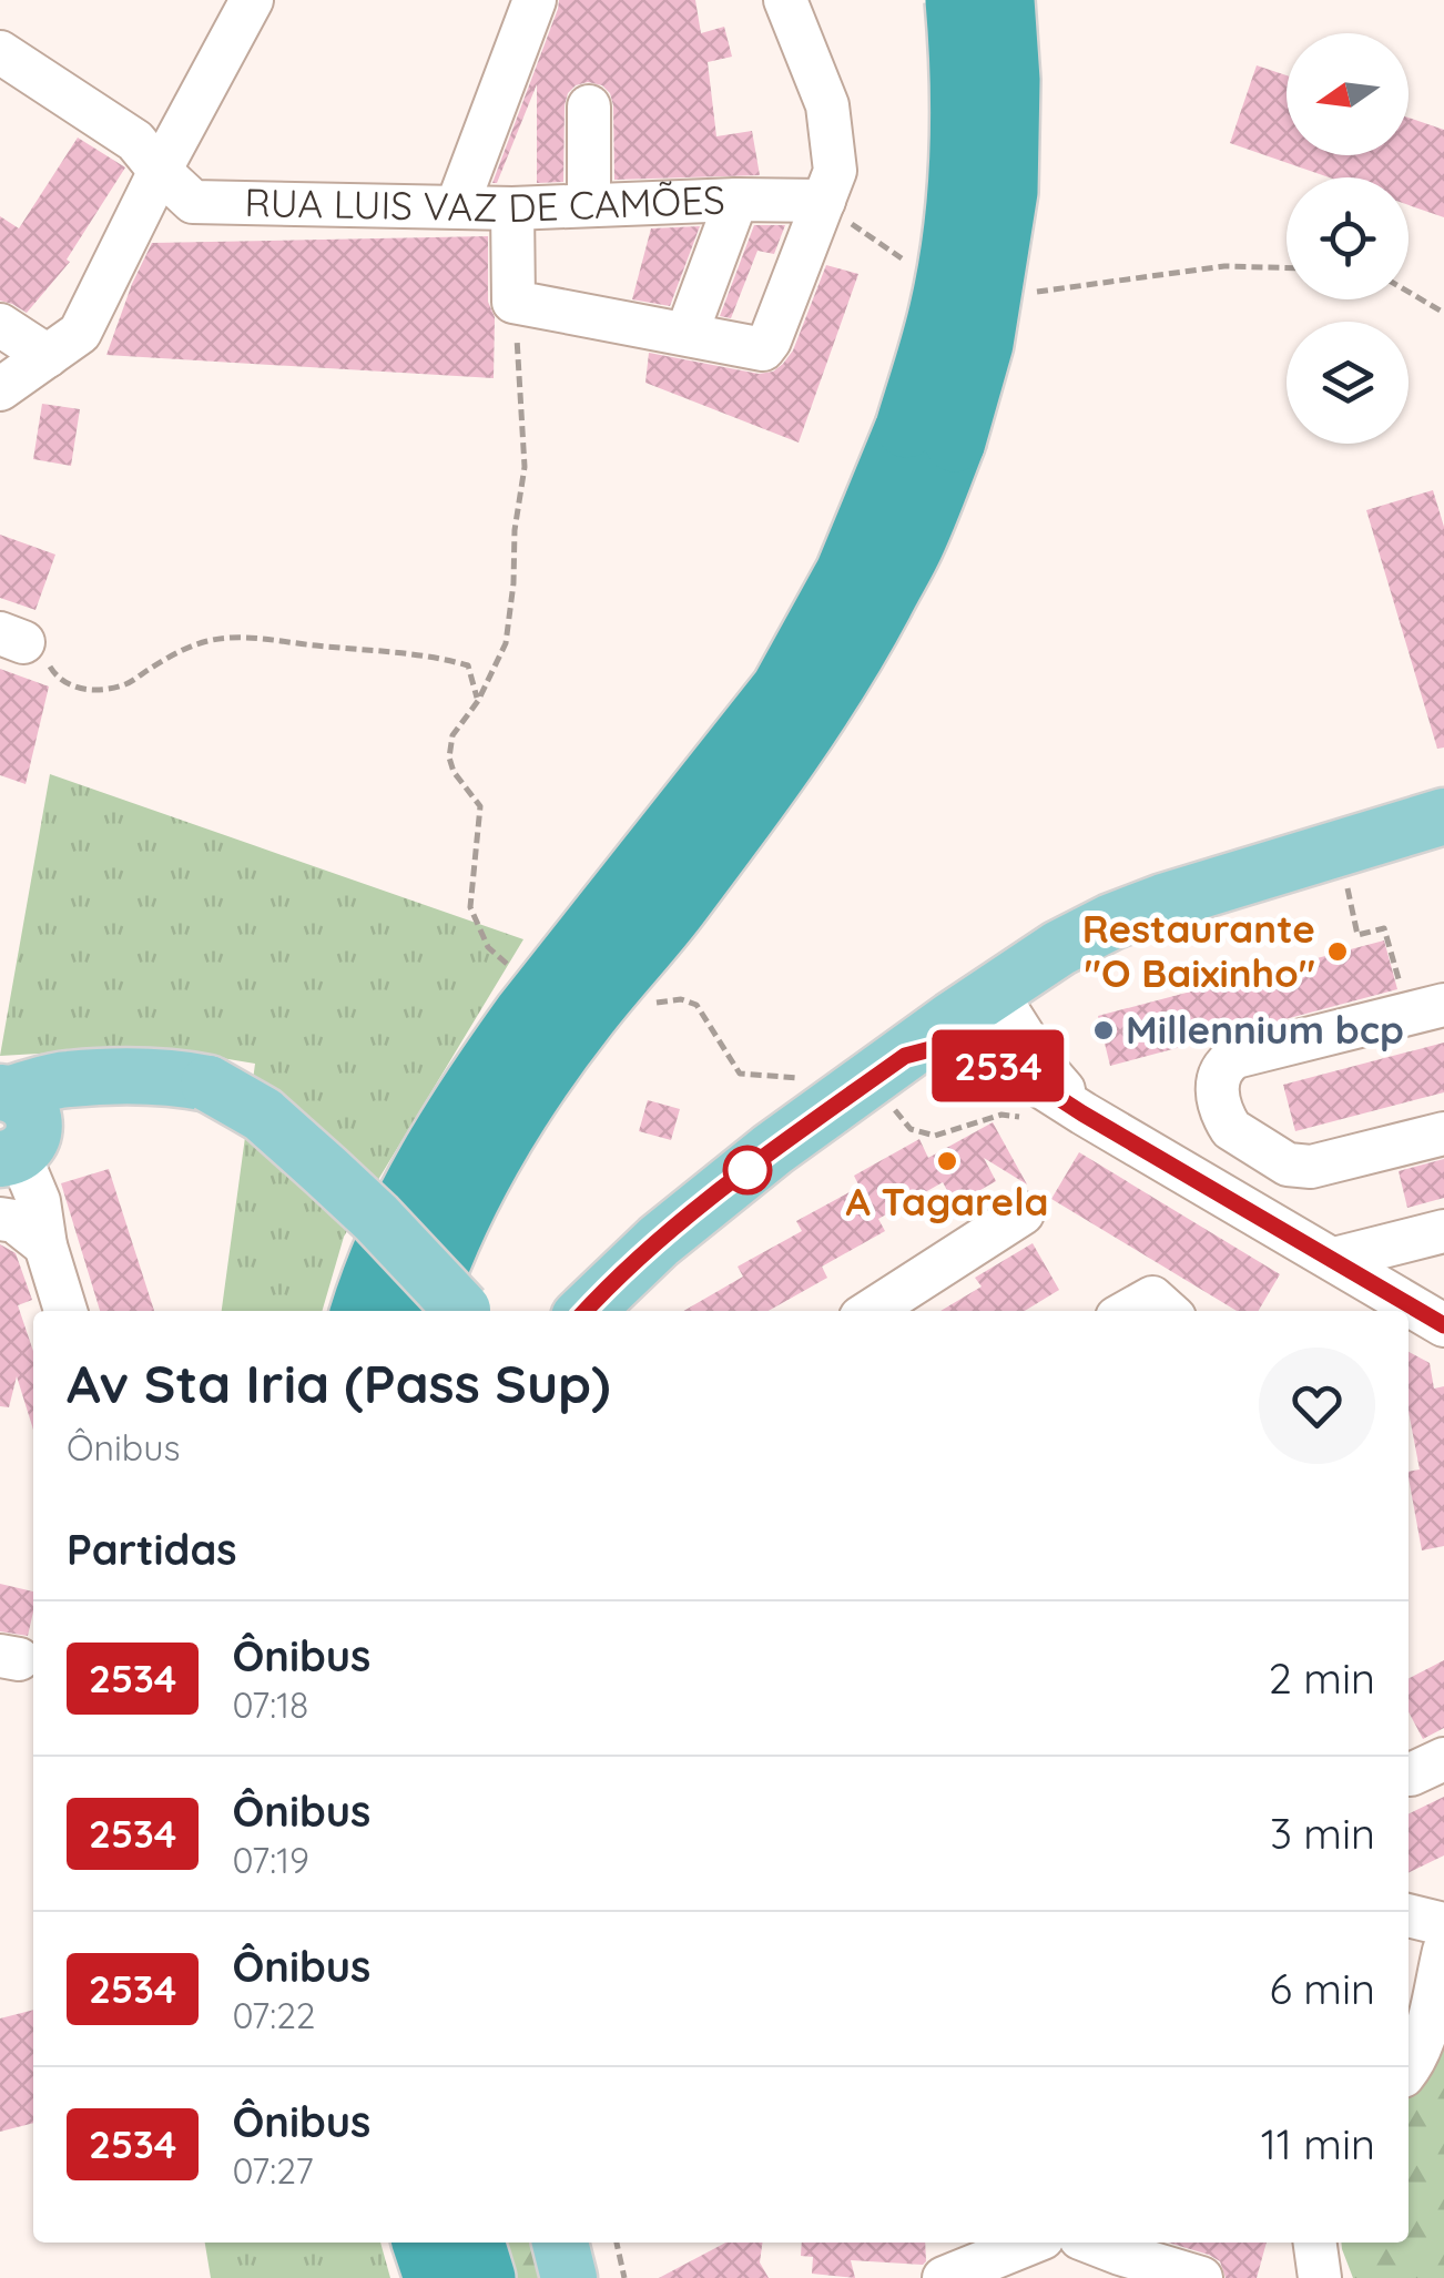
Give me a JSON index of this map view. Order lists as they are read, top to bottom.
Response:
{
  "streets": {
    "street": ["RUA LUIS VAZ DE CAMÕES"]
  },
  "places": ["Restaurante \"O Baixinho\"", "Millennium bcp", "A Tagarela"],
  "lines": ["bus line 2534"],
  "north": "left",
  "page": {
    "on_map": "2534",
    "heading": [
      ["Av Sta Iria (Pass Sup)", "Ônibus"],
      "Partidas"
    ],
    "list": [
      {
        "mark": "2534",
        "name": "Ônibus",
        "note": "07:18",
        "value": "2 min"
      },
      {
        "mark": "2534",
        "name": "Ônibus",
        "note": "07:19",
        "value": "3 min"
      },
      {
        "mark": "2534",
        "name": "Ônibus",
        "note": "07:22",
        "value": "6 min"
      },
      {
        "mark": "2534",
        "name": "Ônibus",
        "note": "07:27",
        "value": "11 min"
      }
    ]
  }
}
